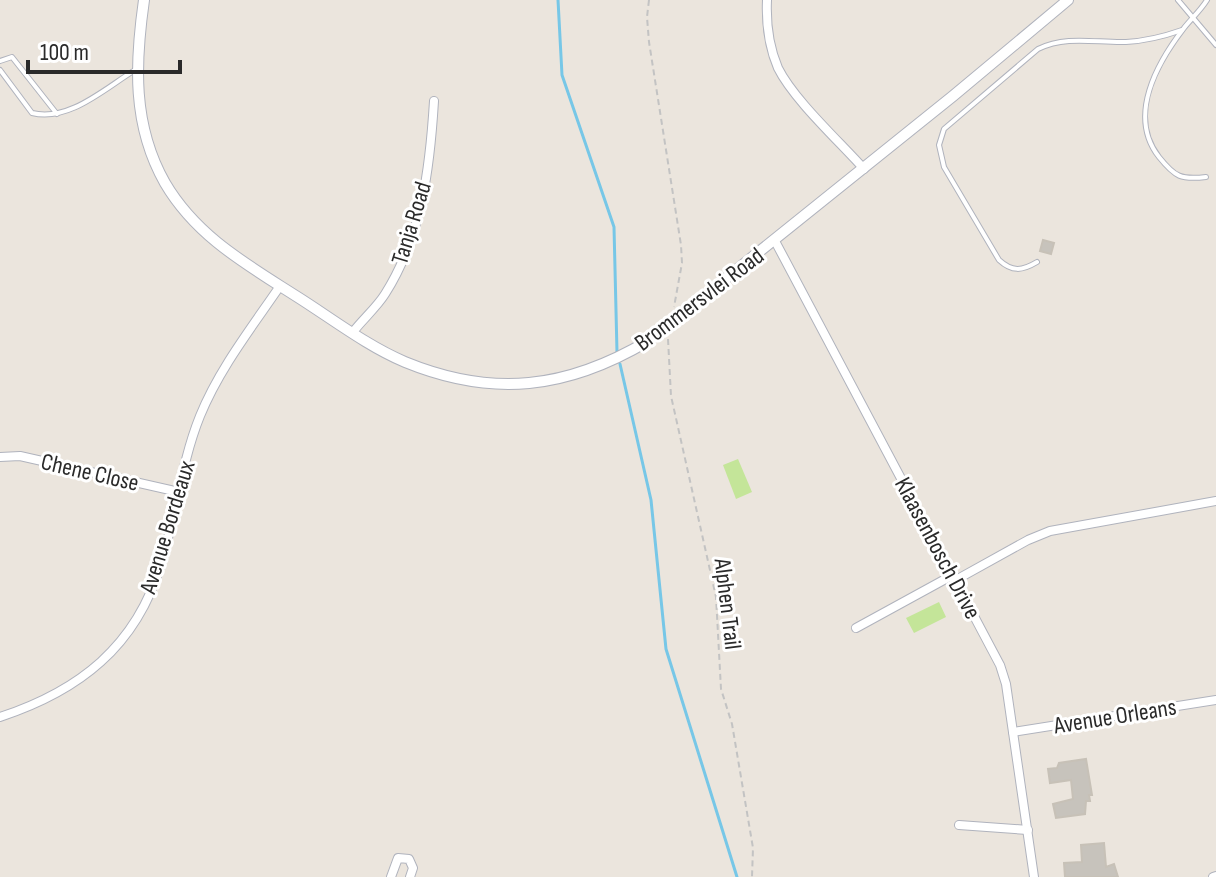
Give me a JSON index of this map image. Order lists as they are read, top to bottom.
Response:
{
  "streets": {
    "street": [
      "Tanja Road",
      "Brommersvlei Road",
      "Chene Close",
      "Avenue Bordeaux",
      "Klaasenbosch Drive",
      "Avenue Orleans"
    ],
    "path": ["Alphen Trail"]
  },
  "crossings": [
    ["Tanja Road", "Brommersvlei Road"],
    ["Brommersvlei Road", "Avenue Bordeaux"],
    ["Brommersvlei Road", "Klaasenbosch Drive"],
    ["Chene Close", "Avenue Bordeaux"],
    ["Klaasenbosch Drive", "Avenue Orleans"]
  ],
  "scale_bar": "100 m"
}
